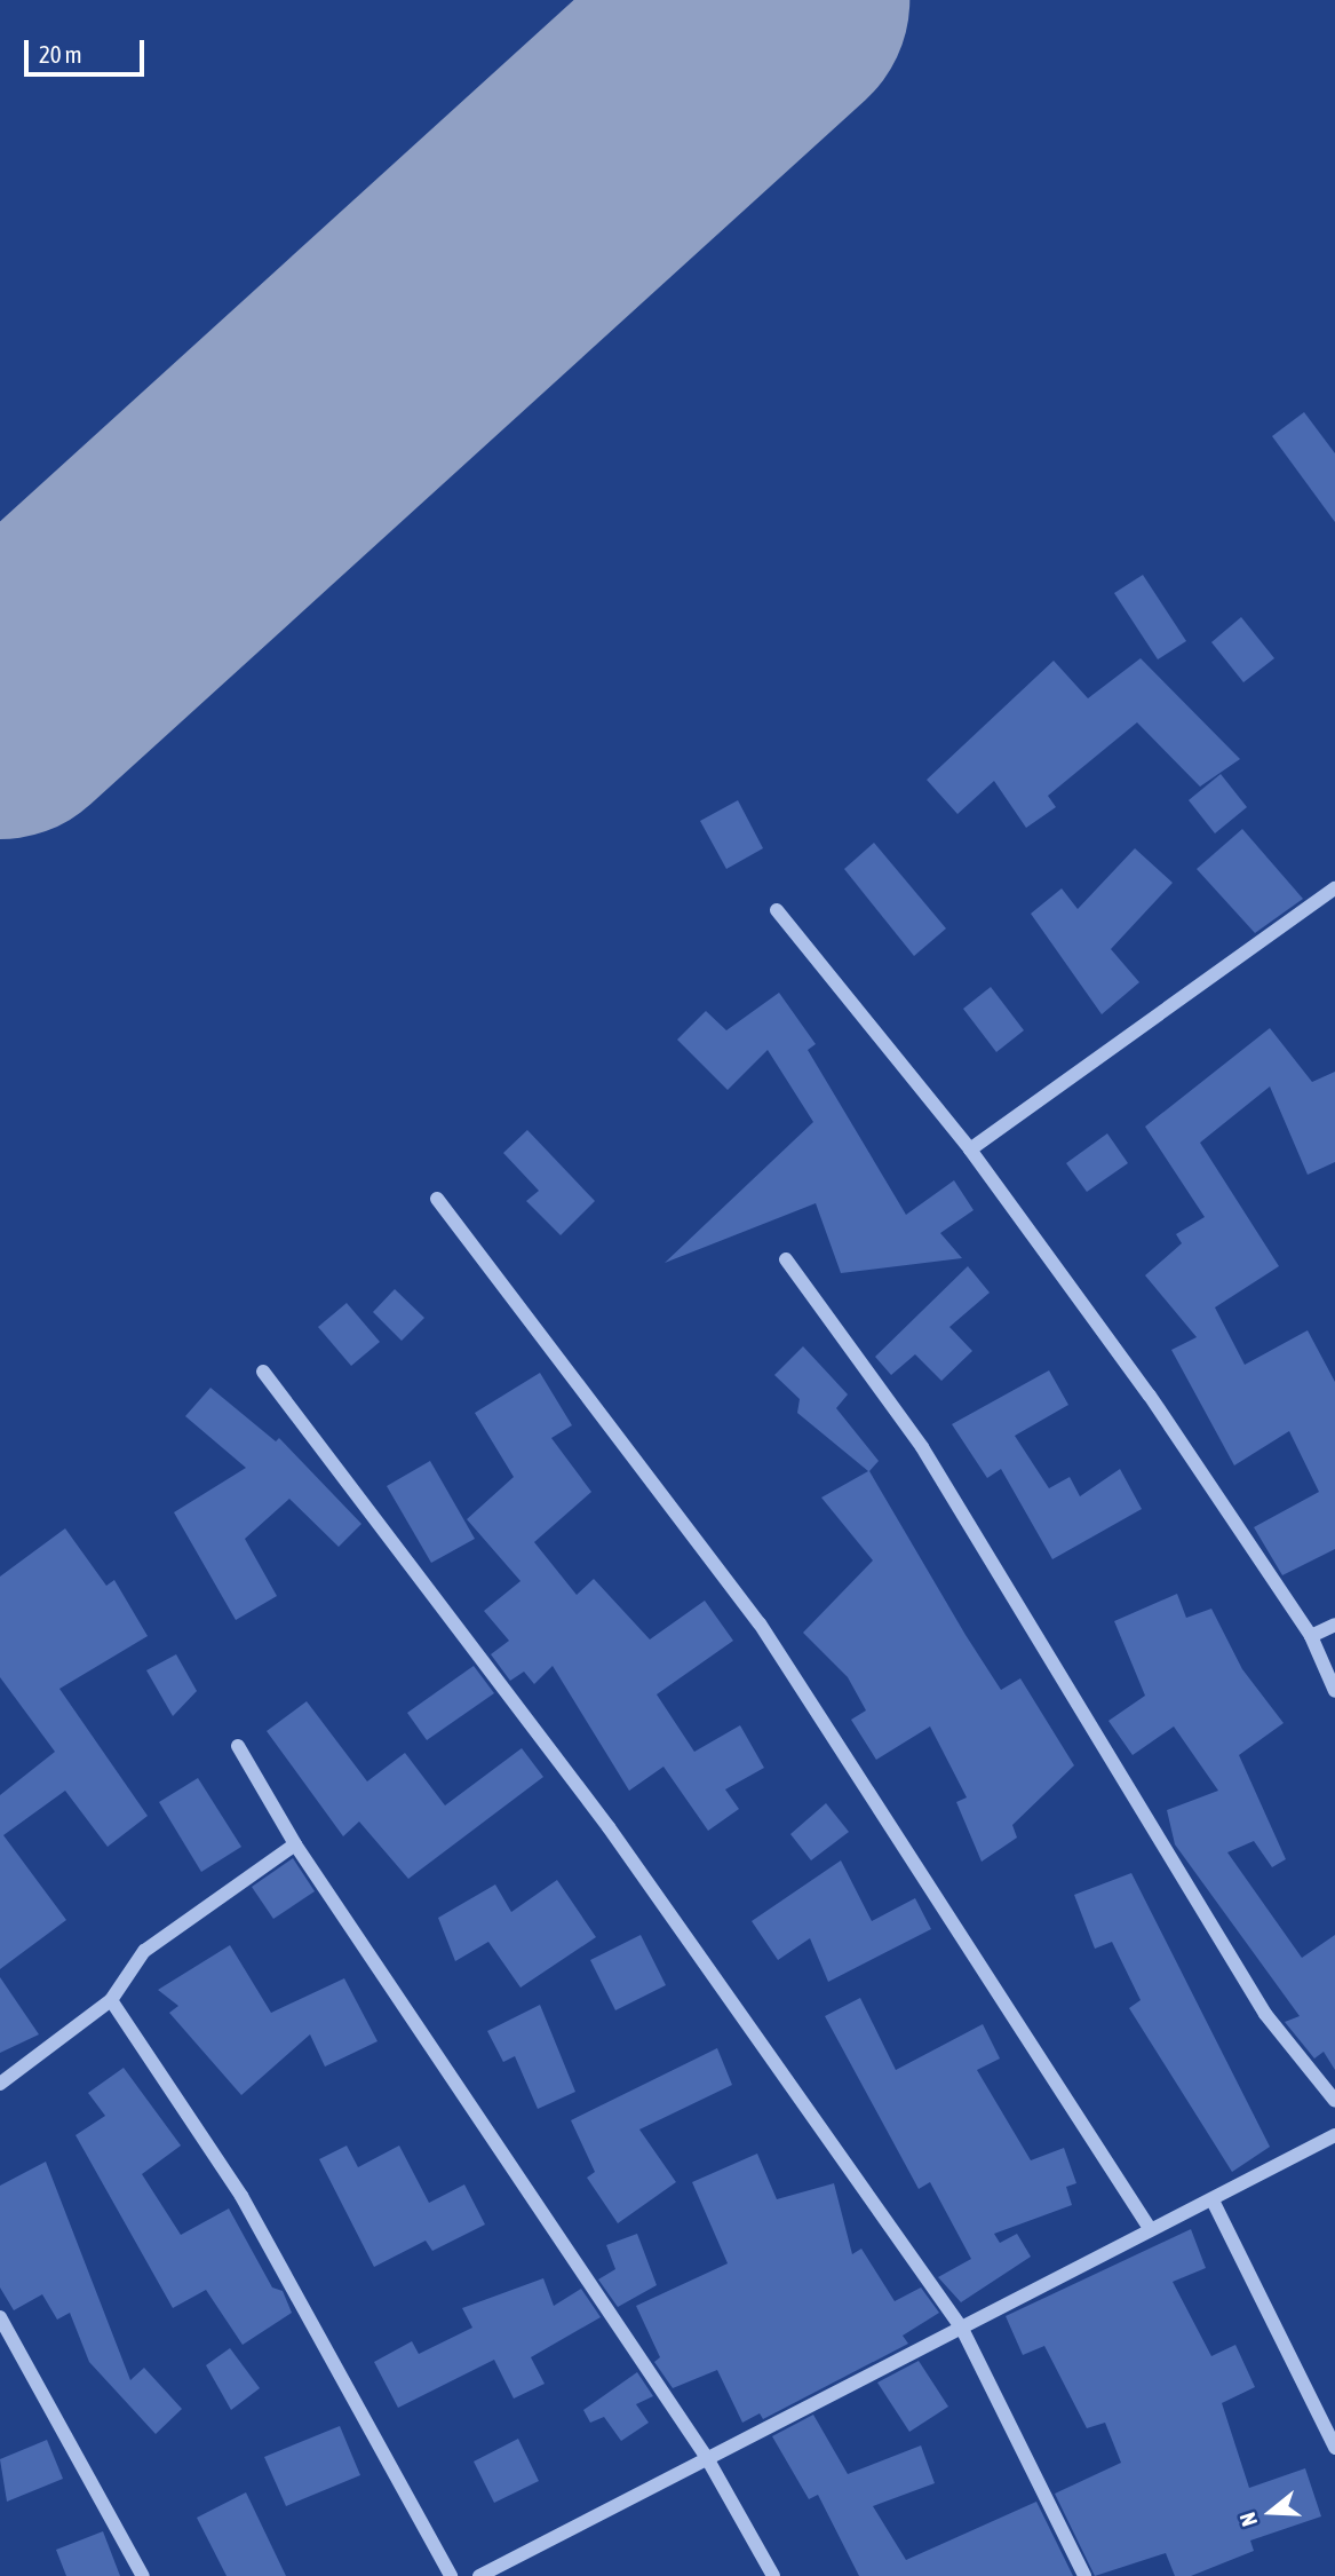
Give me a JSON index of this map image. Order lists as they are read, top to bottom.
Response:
{
  "scale_bar": "20 m",
  "north": "left"
}
